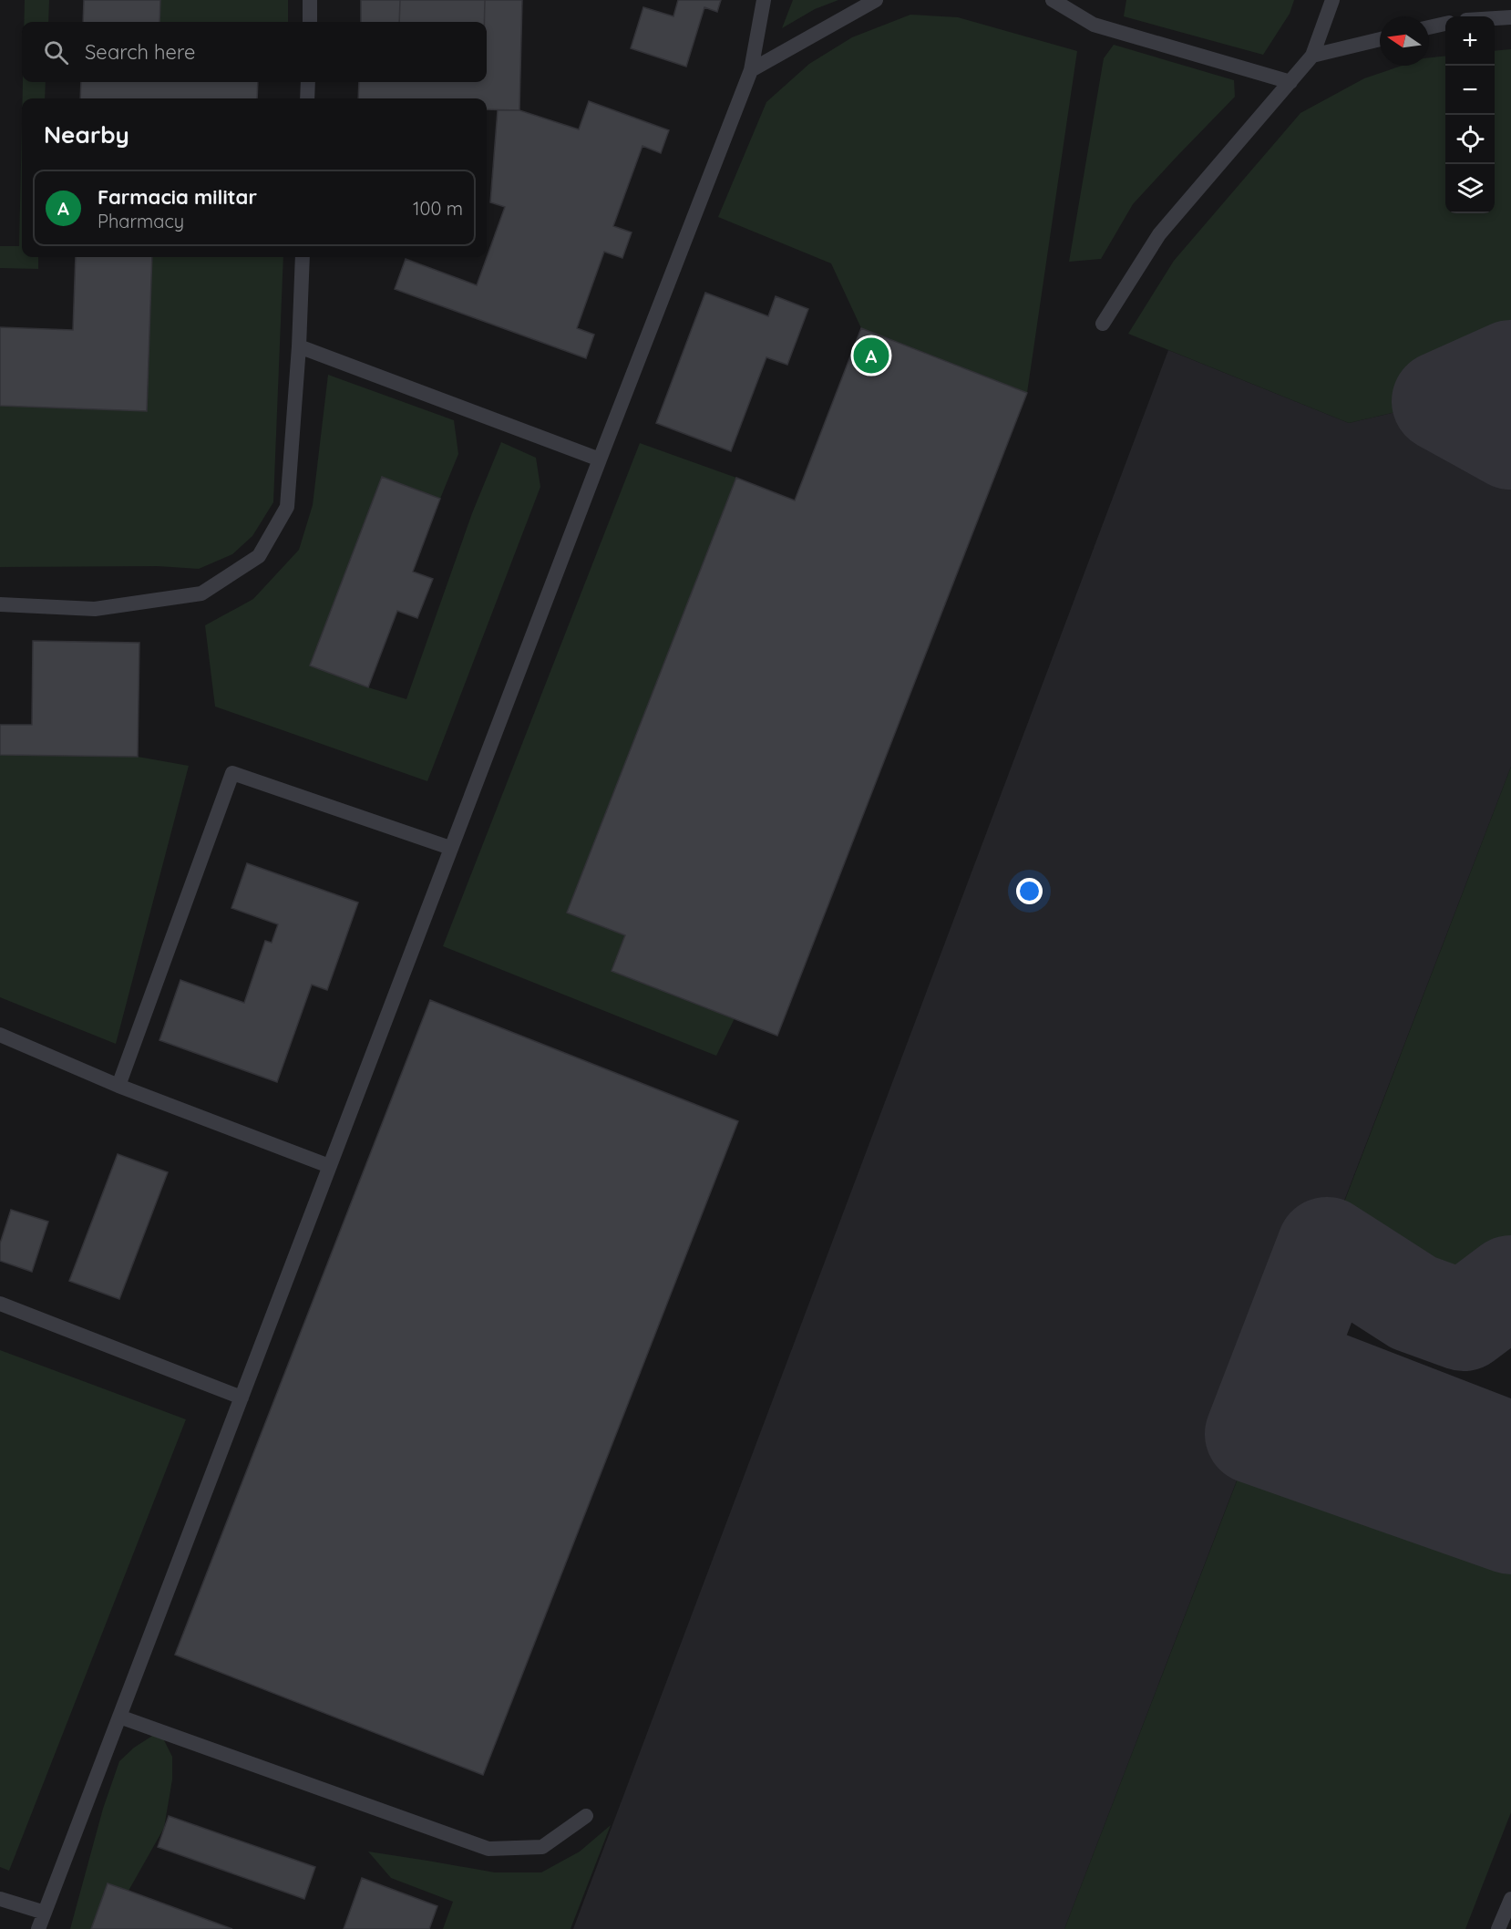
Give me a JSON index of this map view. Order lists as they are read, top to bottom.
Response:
{
  "north": "left",
  "page": {
    "map_buttons": ["+", "−"],
    "search": "Search here",
    "heading": "Nearby",
    "list": [
      {
        "mark": "A",
        "name": "Farmacia militar",
        "note": "Pharmacy",
        "value": "100 m"
      }
    ],
    "pins": "A"
  }
}
